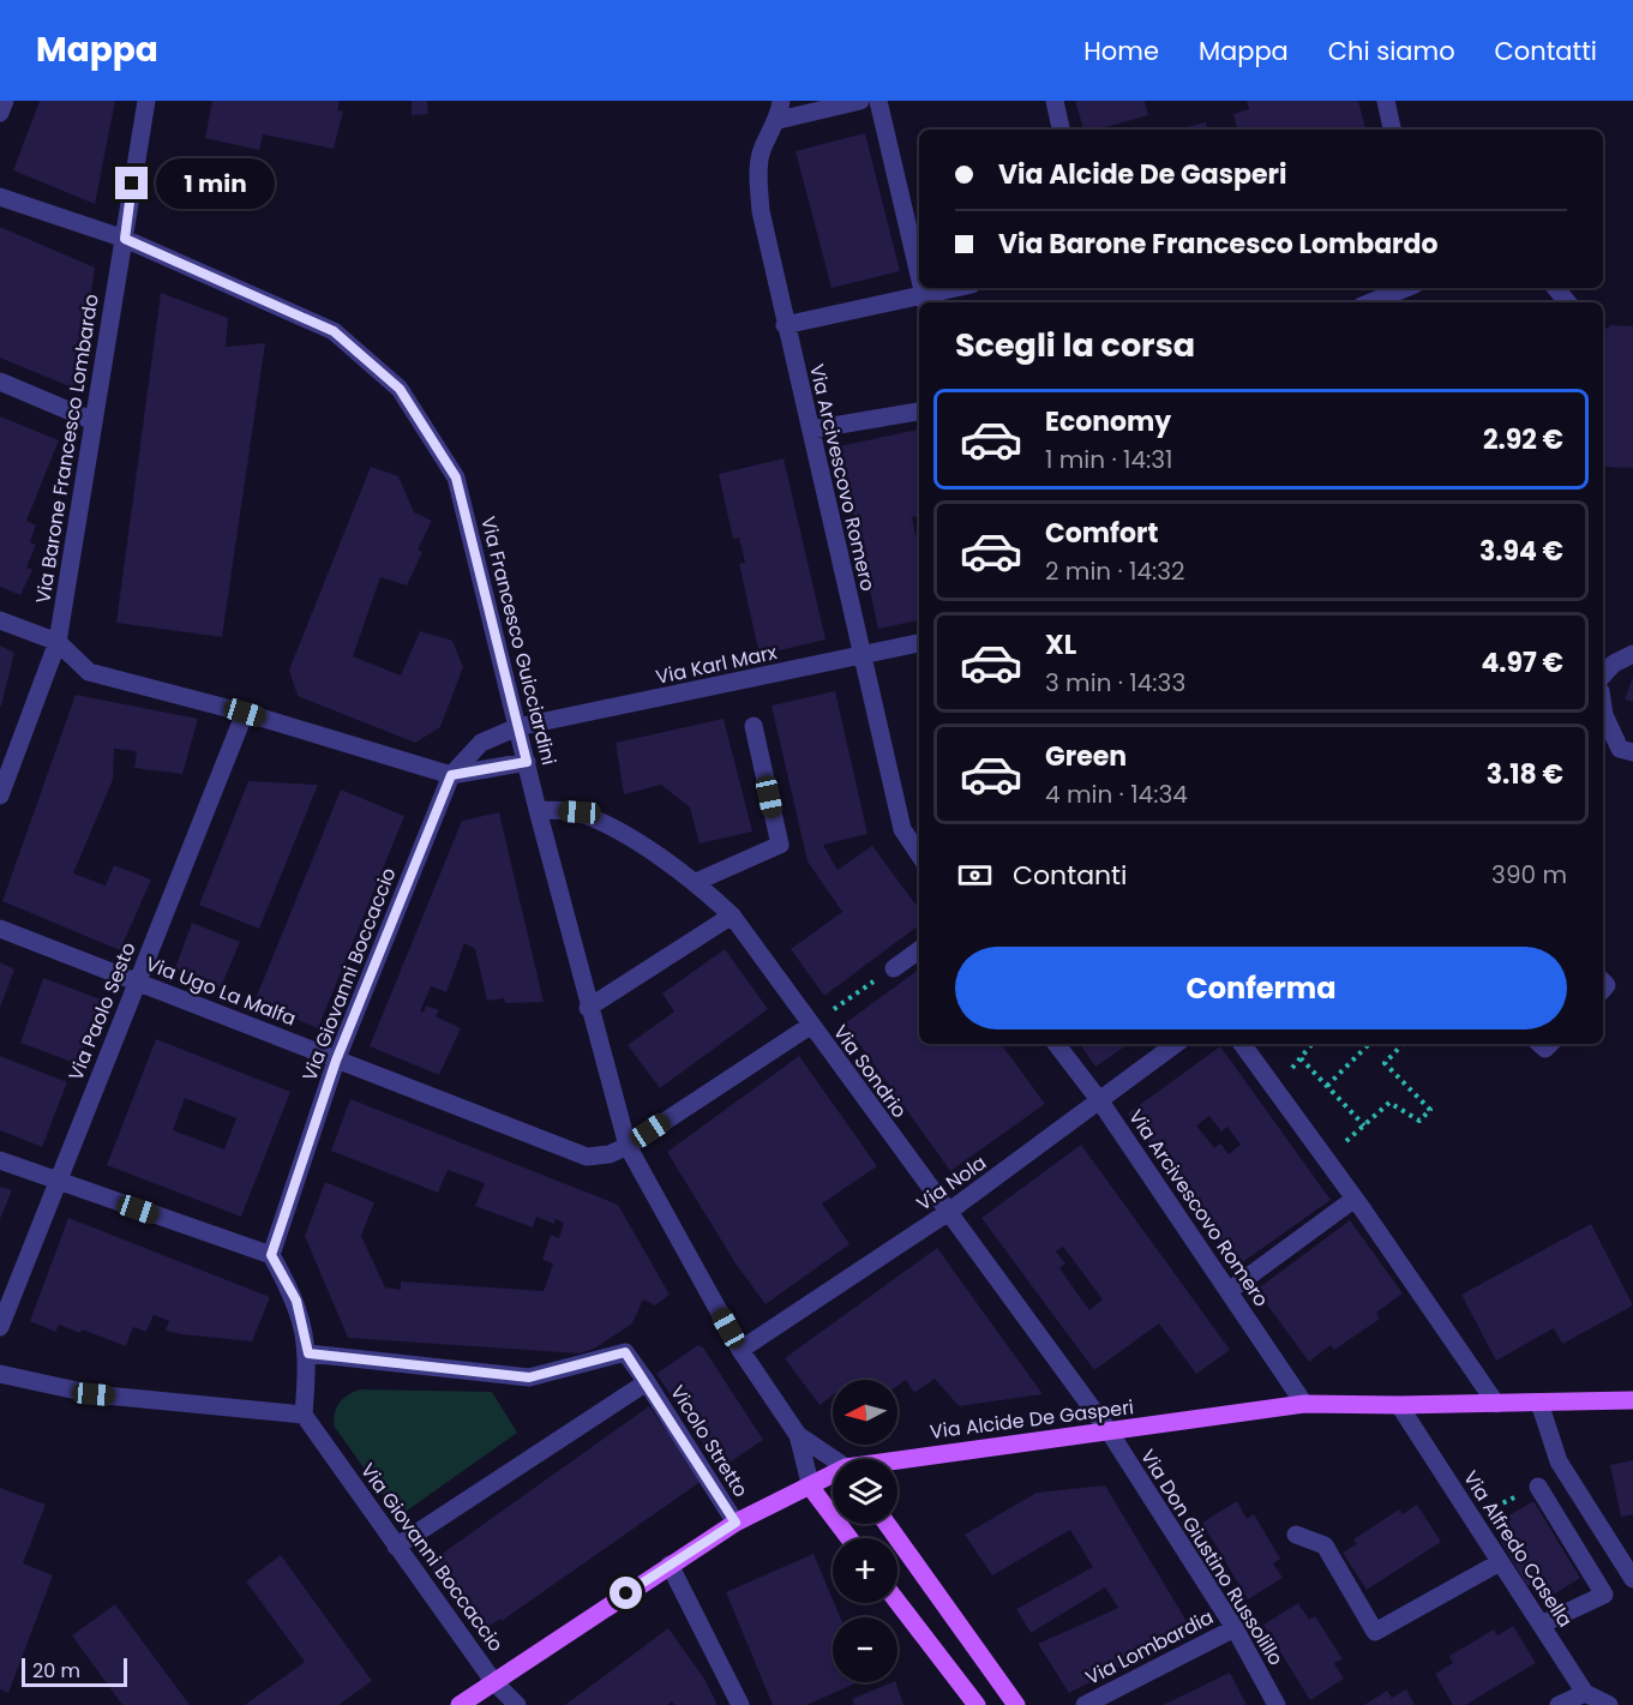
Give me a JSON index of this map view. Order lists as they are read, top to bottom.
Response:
{
  "streets": {
    "main road": ["Via Alcide De Gasperi"],
    "street": [
      "Via Barone Francesco Lombardo",
      "Via Arcivescovo Romero",
      "Via Francesco Guicciardini",
      "Via Karl Marx",
      "Via Giovanni Boccaccio",
      "Via Ugo La Malfa",
      "Via Paolo Sesto",
      "Via Sondrio",
      "Via Nola",
      "Vicolo Stretto",
      "Via Alfredo Casella",
      "Via Don Giustino Russolillo",
      "Via Lombardia"
    ]
  },
  "crossings": [
    ["Via Barone Francesco Lombardo", "Via Francesco Guicciardini"],
    ["Via Arcivescovo Romero", "Via Karl Marx"],
    ["Via Arcivescovo Romero", "Via Nola"],
    ["Via Arcivescovo Romero", "Via Alcide De Gasperi"],
    ["Via Francesco Guicciardini", "Via Karl Marx"],
    ["Via Francesco Guicciardini", "Via Ugo La Malfa"],
    ["Via Francesco Guicciardini", "Via Sondrio"],
    ["Via Francesco Guicciardini", "Via Nola"],
    ["Via Karl Marx", "Via Giovanni Boccaccio"],
    ["Via Giovanni Boccaccio", "Via Ugo La Malfa"],
    ["Via Giovanni Boccaccio", "Via Alcide De Gasperi"],
    ["Via Ugo La Malfa", "Via Paolo Sesto"],
    ["Via Ugo La Malfa", "Via Sondrio"],
    ["Via Sondrio", "Via Nola"],
    ["Via Sondrio", "Via Alcide De Gasperi"],
    ["Via Sondrio", "Via Don Giustino Russolillo"],
    ["Via Alcide De Gasperi", "Vicolo Stretto"],
    ["Via Alcide De Gasperi", "Via Alfredo Casella"],
    ["Via Alcide De Gasperi", "Via Don Giustino Russolillo"],
    ["Via Don Giustino Russolillo", "Via Lombardia"]
  ],
  "scale_bar": "20 m",
  "north": "left",
  "page": {
    "header": "Mappa",
    "nav": [
      "Home",
      "Mappa",
      "Chi siamo",
      "Contatti"
    ],
    "banner": ["Via Alcide De Gasperi", "Via Barone Francesco Lombardo"],
    "bubble": "1 min",
    "heading": "Scegli la corsa",
    "list": [
      {
        "name": "Economy",
        "note": "1 min · 14:31",
        "value": "2.92 €"
      },
      {
        "name": "Comfort",
        "note": "2 min · 14:32",
        "value": "3.94 €"
      },
      {
        "name": "XL",
        "note": "3 min · 14:33",
        "value": "4.97 €"
      },
      {
        "name": "Green",
        "note": "4 min · 14:34",
        "value": "3.18 €"
      }
    ],
    "pay": ["Contanti", "390 m"],
    "buttons": "Conferma",
    "map_buttons": ["+", "−"],
    "scale": "20 m"
  }
}
